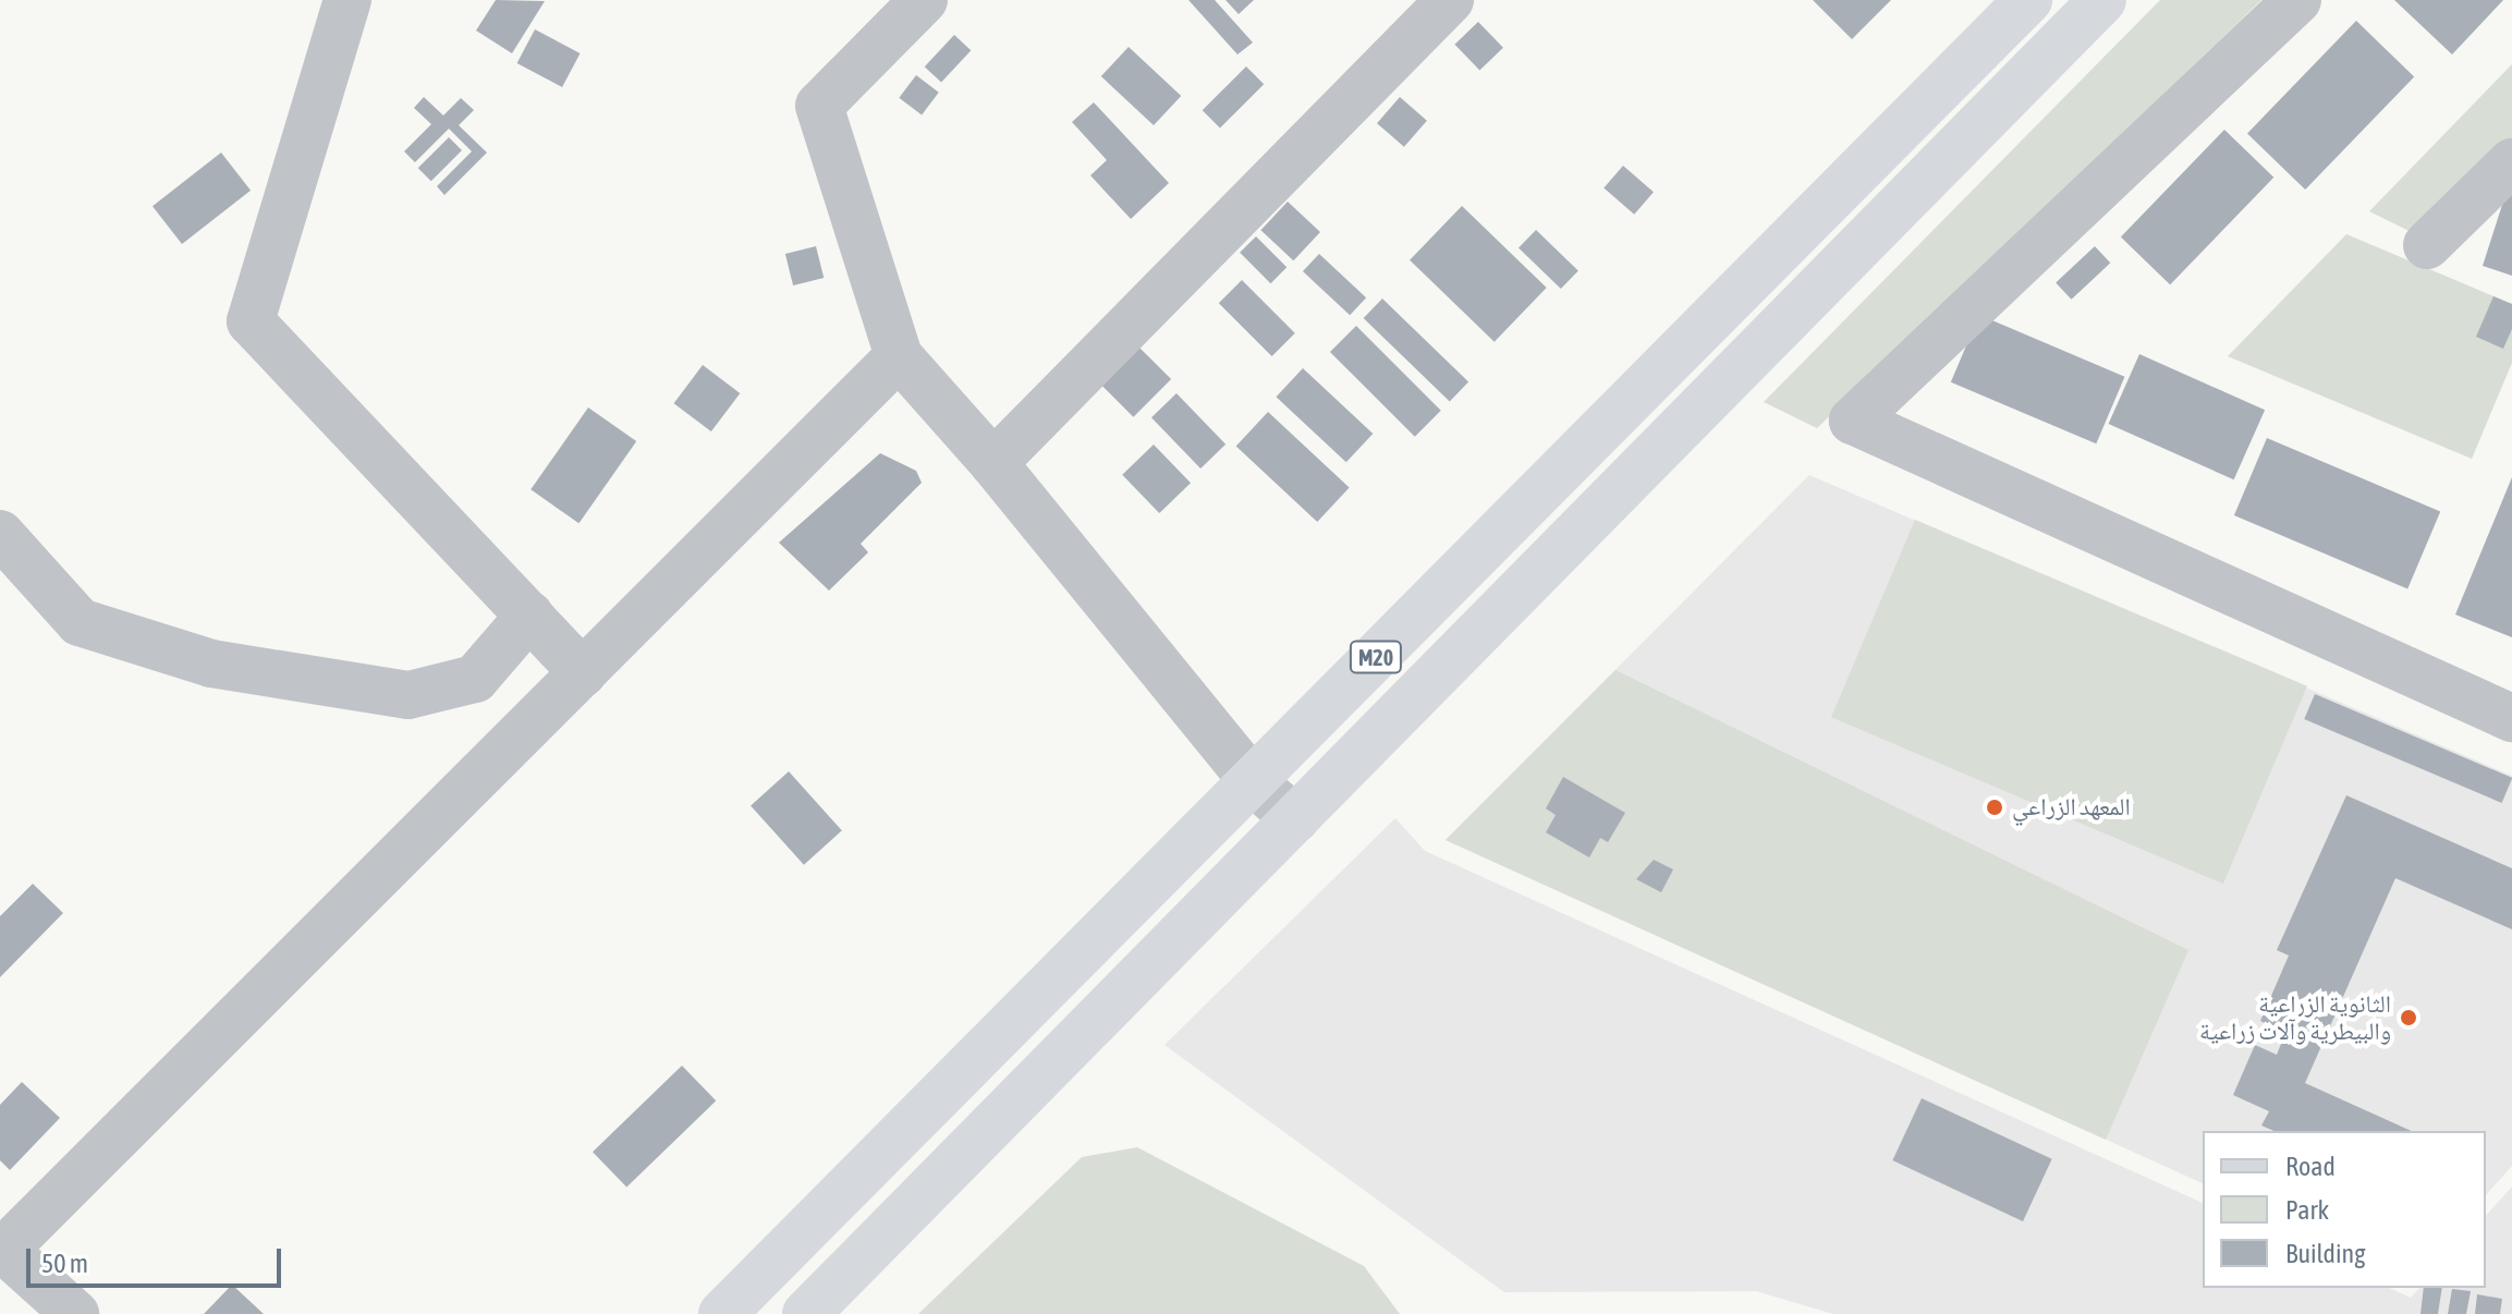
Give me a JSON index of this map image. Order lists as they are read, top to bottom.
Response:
{
  "streets": {
    "main road": ["M20"]
  },
  "places": ["المعهد الزراعي", "الثانوية الزراعية والبيطرية وآلات زراعية"],
  "legend": ["Road", "Park", "Building"],
  "scale_bar": "50 m"
}
